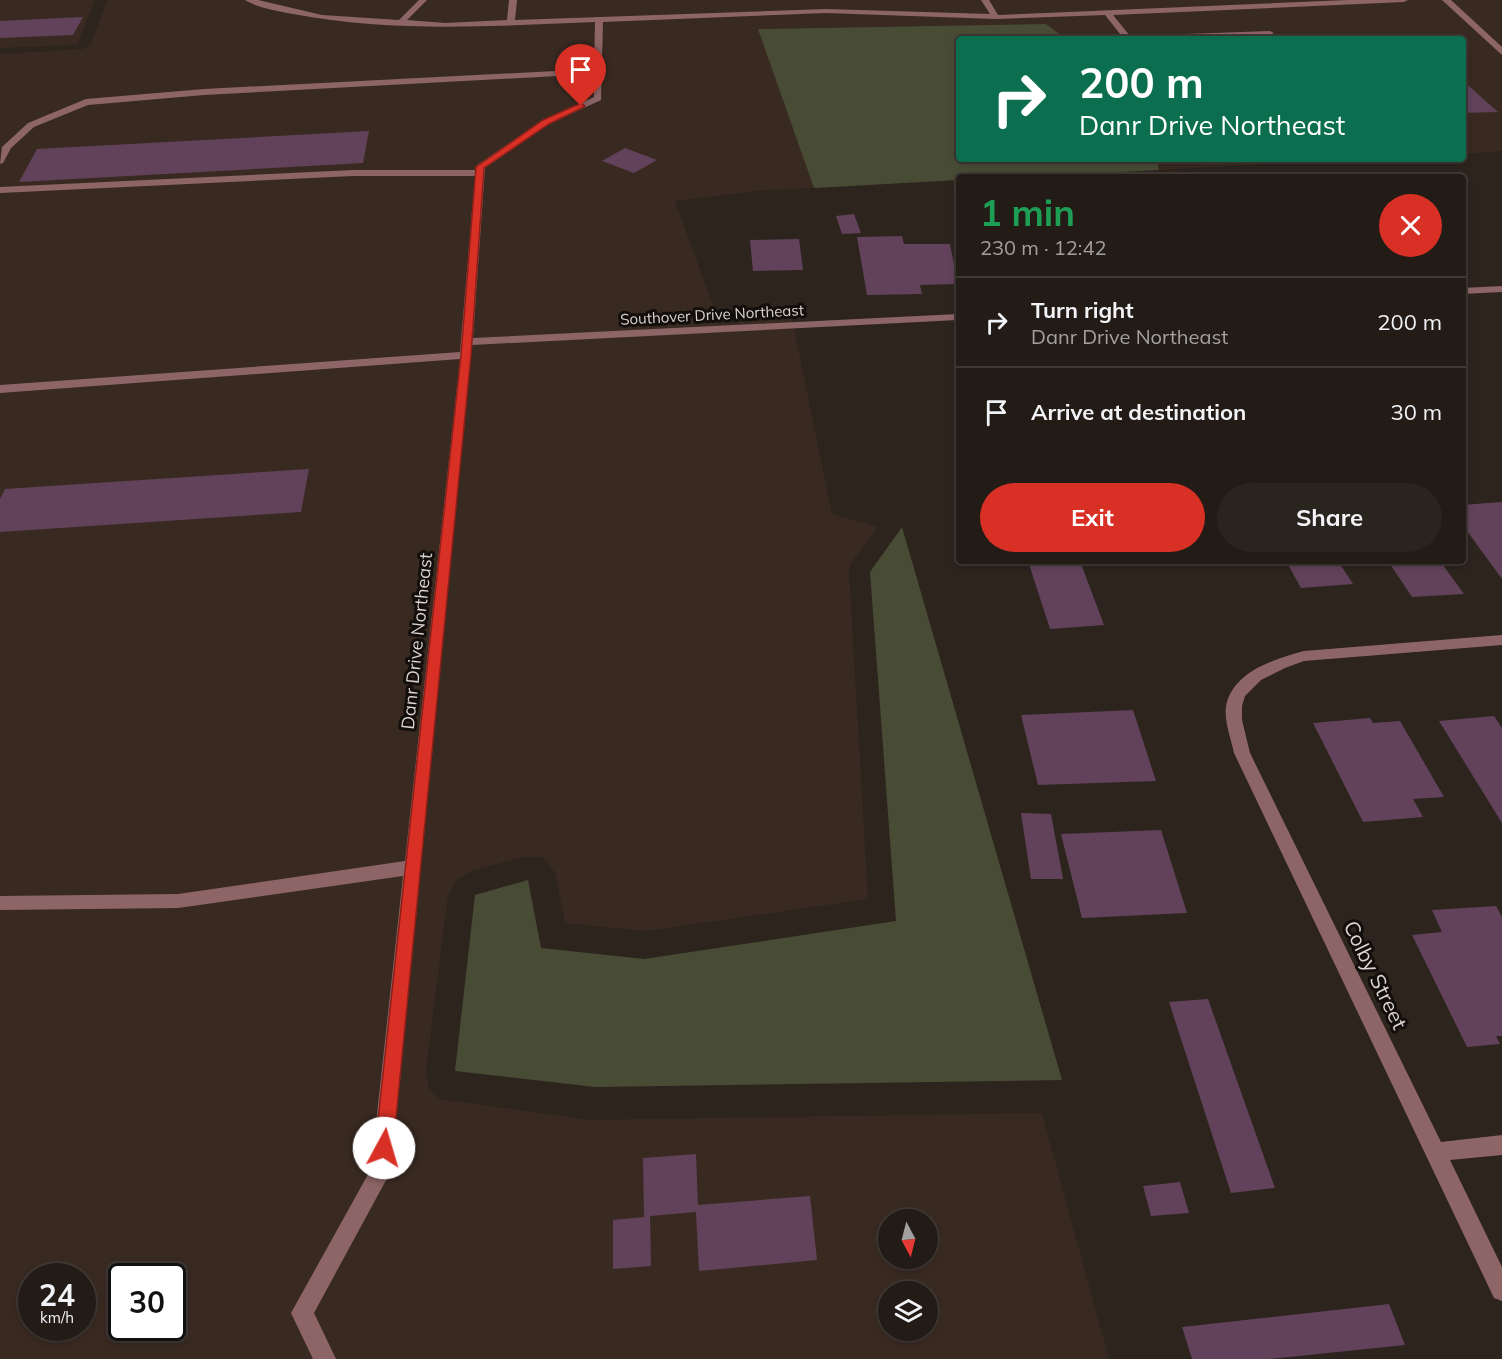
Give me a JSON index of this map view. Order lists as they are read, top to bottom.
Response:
{
  "streets": {
    "street": ["Southover Drive Northeast", "Danr Drive Northeast", "Colby Street"]
  },
  "crossings": [
    ["Southover Drive Northeast", "Danr Drive Northeast"]
  ],
  "north": "bottom",
  "page": {
    "turn": ["200 m", "Danr Drive Northeast"],
    "heading": ["1 min", "230 m · 12:42"],
    "list": [
      {
        "name": "Turn right",
        "note": "Danr Drive Northeast",
        "value": "200 m"
      },
      {
        "name": "Arrive at destination",
        "value": "30 m"
      }
    ],
    "buttons": ["Exit", "Share"],
    "speed": "24 km/h",
    "limit": "30"
  }
}
